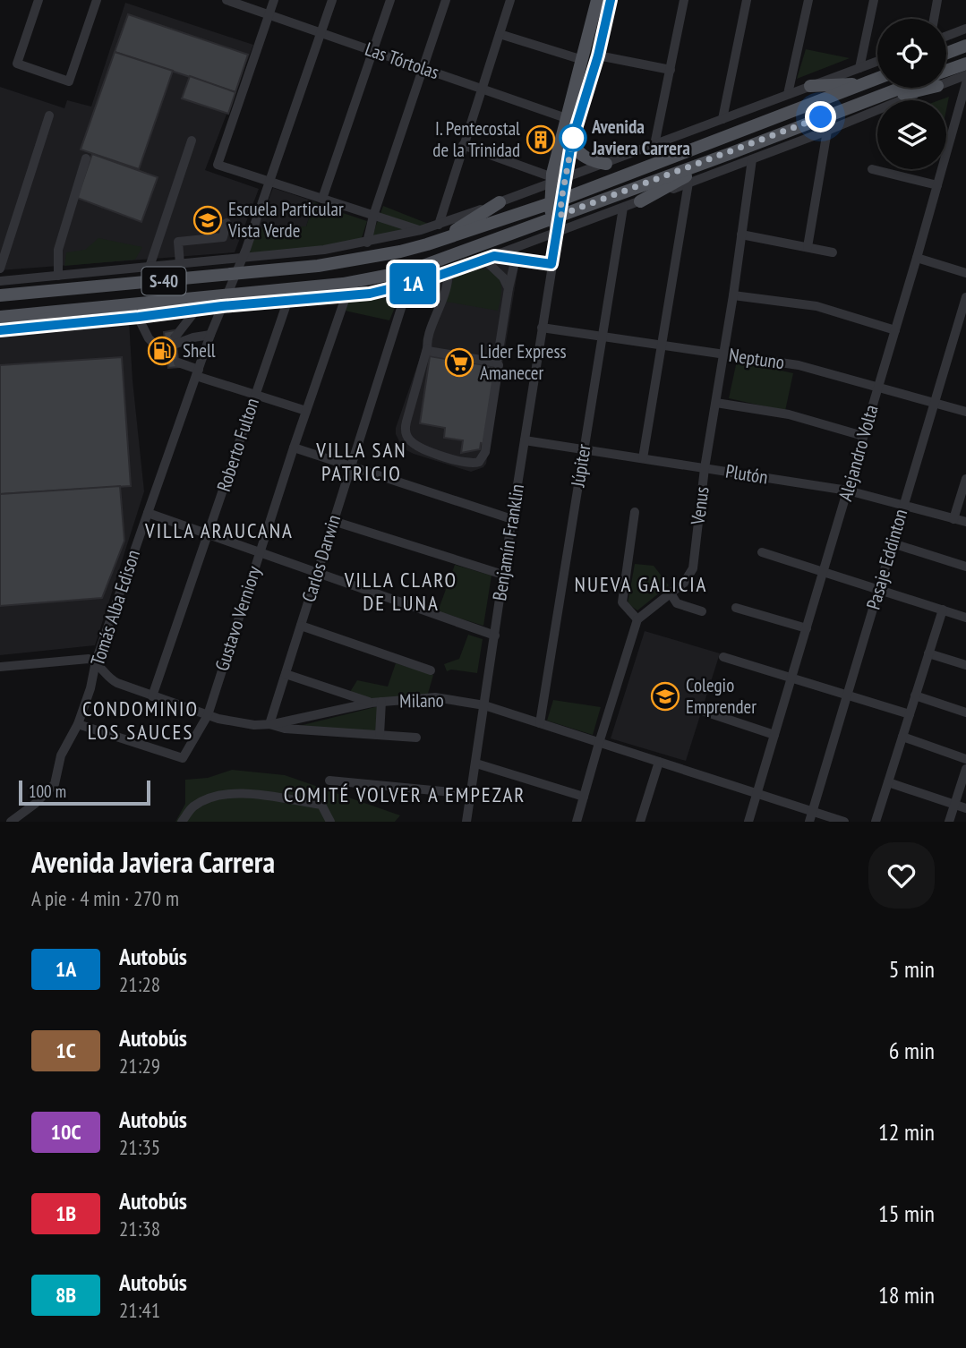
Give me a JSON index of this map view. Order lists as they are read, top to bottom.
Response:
{
  "streets": {
    "main road": ["S-40"],
    "street": [
      "Las Tórtolas",
      "Neptuno",
      "Roberto Fulton",
      "Alejandro Volta",
      "Júpiter",
      "Plutón",
      "Venus",
      "Benjamín Franklin",
      "Carlos Darwin",
      "Pasaje Eddinton",
      "Tomás Alba Edison",
      "Gustavo Verniory",
      "Milano"
    ]
  },
  "crossings": [
    ["Las Tórtolas", "Tomás Alba Edison"],
    ["S-40", "Tomás Alba Edison"],
    ["Neptuno", "Alejandro Volta"],
    ["Neptuno", "Júpiter"],
    ["Neptuno", "Venus"],
    ["Neptuno", "Benjamín Franklin"],
    ["Neptuno", "Pasaje Eddinton"],
    ["Roberto Fulton", "Milano"],
    ["Alejandro Volta", "Plutón"],
    ["Alejandro Volta", "Milano"],
    ["Júpiter", "Plutón"],
    ["Júpiter", "Milano"],
    ["Plutón", "Venus"],
    ["Plutón", "Benjamín Franklin"],
    ["Plutón", "Pasaje Eddinton"],
    ["Benjamín Franklin", "Milano"],
    ["Carlos Darwin", "Milano"],
    ["Pasaje Eddinton", "Milano"],
    ["Tomás Alba Edison", "Gustavo Verniory"],
    ["Tomás Alba Edison", "Milano"],
    ["Gustavo Verniory", "Milano"]
  ],
  "districts": [
    "VILLA SAN PATRICIO",
    "VILLA ARAUCANA",
    "VILLA CLARO DE LUNA",
    "NUEVA GALICIA",
    "CONDOMINIO LOS SAUCES",
    "COMITÉ VOLVER A EMPEZAR"
  ],
  "places": {
    "other": ["Avenida Javiera Carrera"],
    "building": ["I. Pentecostal de la Trinidad"],
    "school or university": ["Escuela Particular Vista Verde", "Colegio Emprender"],
    "fuel station": ["Shell"],
    "supermarket": ["Lider Express Amanecer"]
  },
  "lines": ["bus line 1A"],
  "scale_bar": "100 m",
  "page": {
    "on_map": "1A",
    "scale": "100 m",
    "heading": ["Avenida Javiera Carrera", "A pie · 4 min · 270 m"],
    "list": [
      {
        "mark": "1A",
        "name": "Autobús",
        "note": "21:28",
        "value": "5 min"
      },
      {
        "mark": "1C",
        "name": "Autobús",
        "note": "21:29",
        "value": "6 min"
      },
      {
        "mark": "10C",
        "name": "Autobús",
        "note": "21:35",
        "value": "12 min"
      },
      {
        "mark": "1B",
        "name": "Autobús",
        "note": "21:38",
        "value": "15 min"
      },
      {
        "mark": "8B",
        "name": "Autobús",
        "note": "21:41",
        "value": "18 min"
      }
    ]
  }
}
